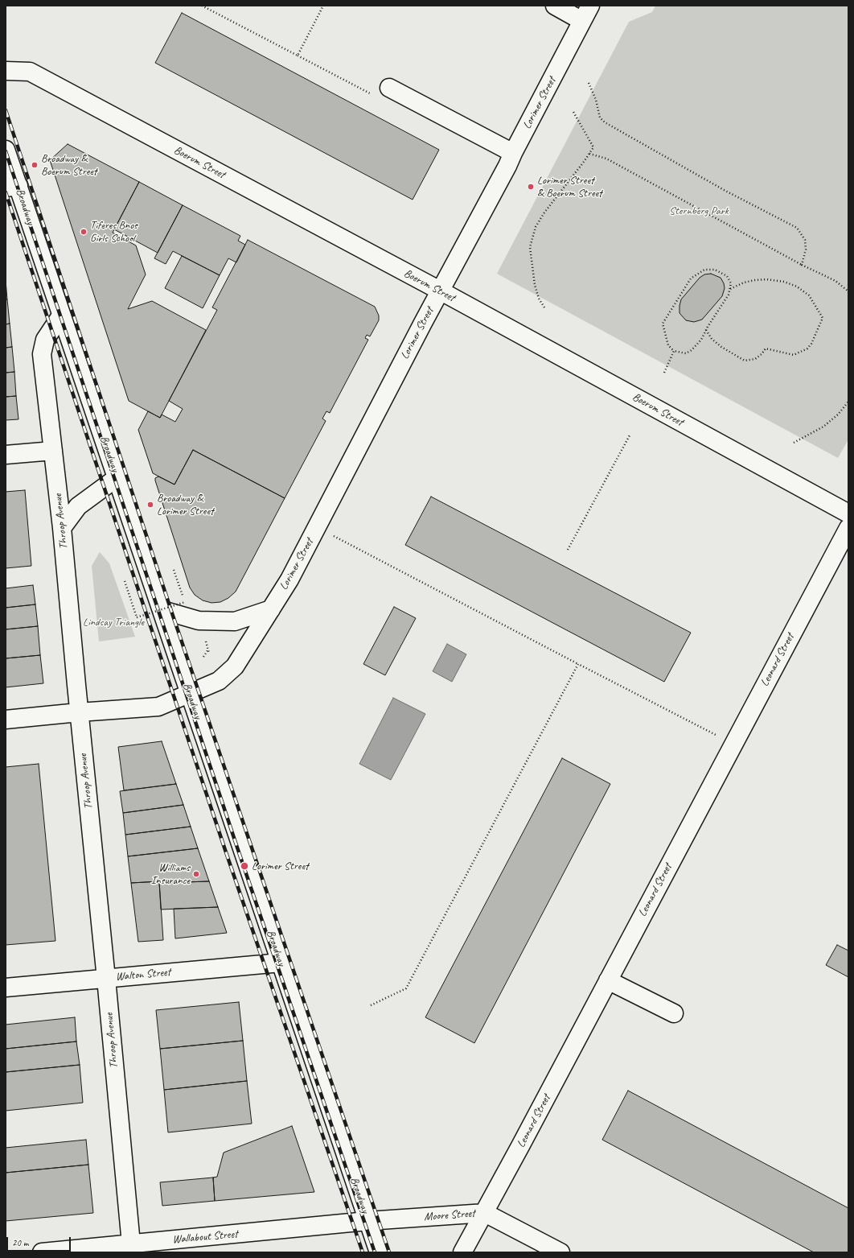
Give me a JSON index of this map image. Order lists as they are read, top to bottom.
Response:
{
  "streets": {
    "street": [
      "Lorimer Street",
      "Boerum Street",
      "Broadway",
      "Throop Avenue",
      "Leonard Street",
      "Walton Street",
      "Moore Street",
      "Wallabout Street"
    ]
  },
  "crossings": [
    ["Lorimer Street", "Boerum Street"],
    ["Lorimer Street", "Broadway"],
    ["Lorimer Street", "Throop Avenue"],
    ["Broadway", "Throop Avenue"],
    ["Broadway", "Walton Street"],
    ["Broadway", "Moore Street"],
    ["Broadway", "Wallabout Street"],
    ["Throop Avenue", "Walton Street"],
    ["Throop Avenue", "Wallabout Street"],
    ["Leonard Street", "Moore Street"],
    ["Moore Street", "Wallabout Street"]
  ],
  "parks": ["Sternberg Park", "Lindsay Triangle"],
  "places": [
    "Broadway & Boerum Street",
    "Lorimer Street & Boerum Street",
    "Tiferes Bnos Girls School",
    "Broadway & Lorimer Street",
    "Lorimer Street",
    "Williams Insurance"
  ],
  "scale_bar": "20 m"
}
